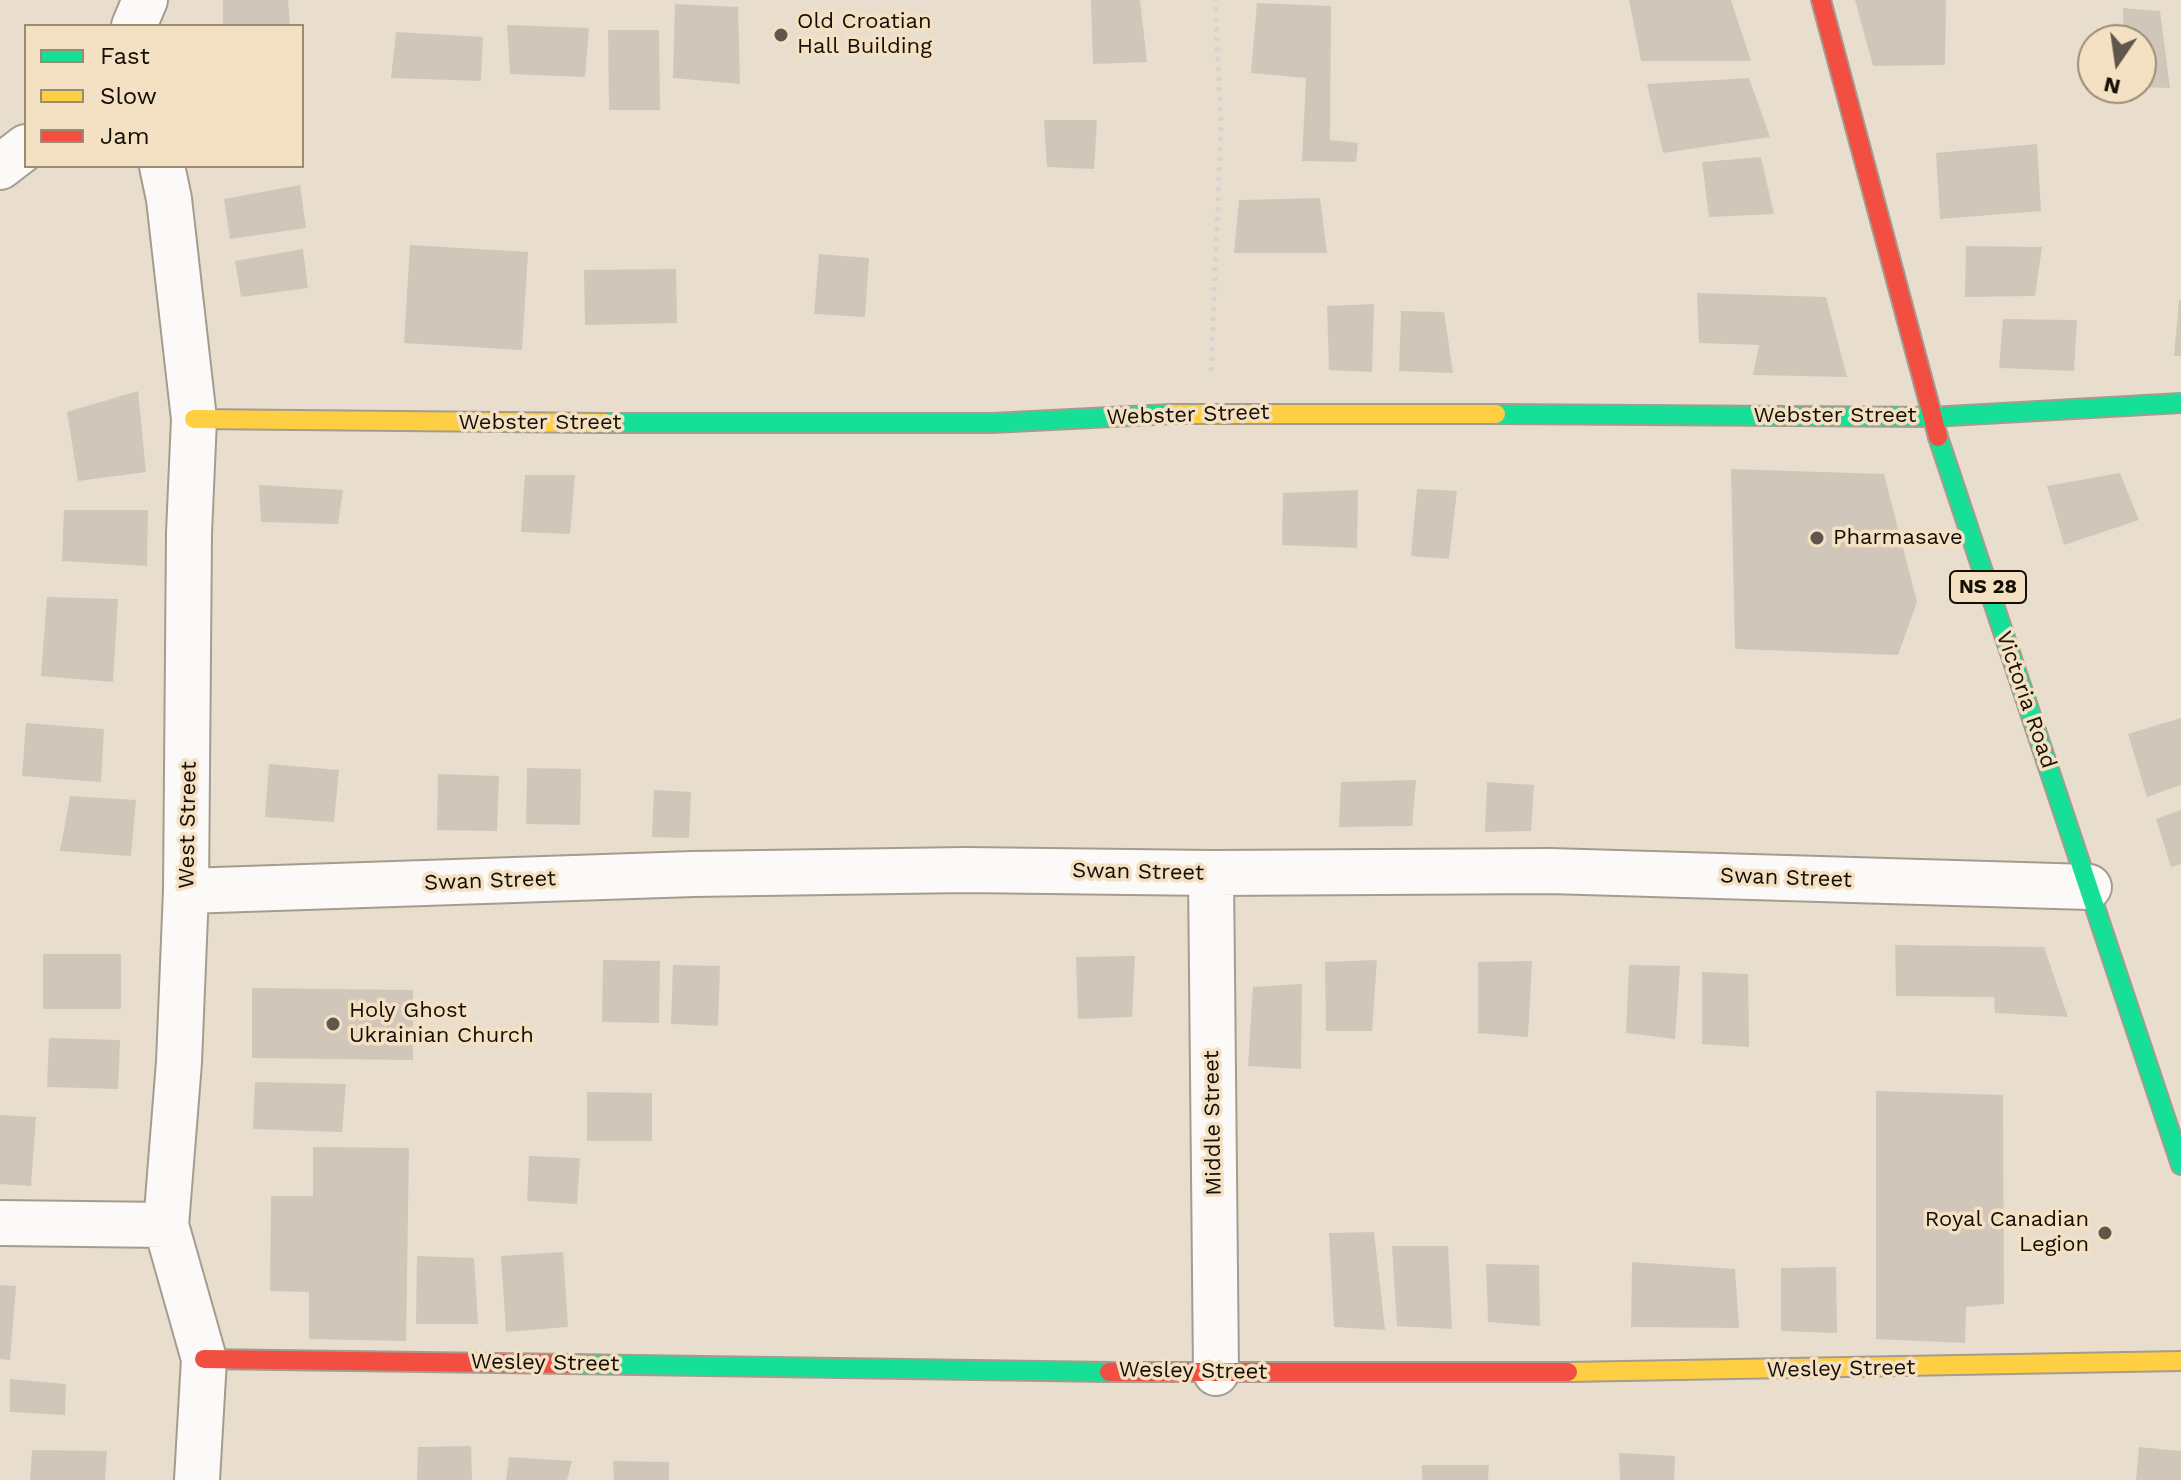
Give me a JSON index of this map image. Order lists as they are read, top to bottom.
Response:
{
  "streets": {
    "street": [
      "Webster Street",
      "NS 28",
      "Victoria Road",
      "West Street",
      "Swan Street",
      "Middle Street",
      "Wesley Street"
    ]
  },
  "crossings": [
    ["Webster Street", "Victoria Road"],
    ["Webster Street", "West Street"],
    ["Victoria Road", "Swan Street"],
    ["West Street", "Swan Street"],
    ["West Street", "Wesley Street"],
    ["Swan Street", "Middle Street"],
    ["Middle Street", "Wesley Street"]
  ],
  "places": [
    "Old Croatian Hall Building",
    "Pharmasave",
    "Holy Ghost Ukrainian Church",
    "Royal Canadian Legion"
  ],
  "legend": ["Fast", "Slow", "Jam"],
  "north": "bottom"
}
